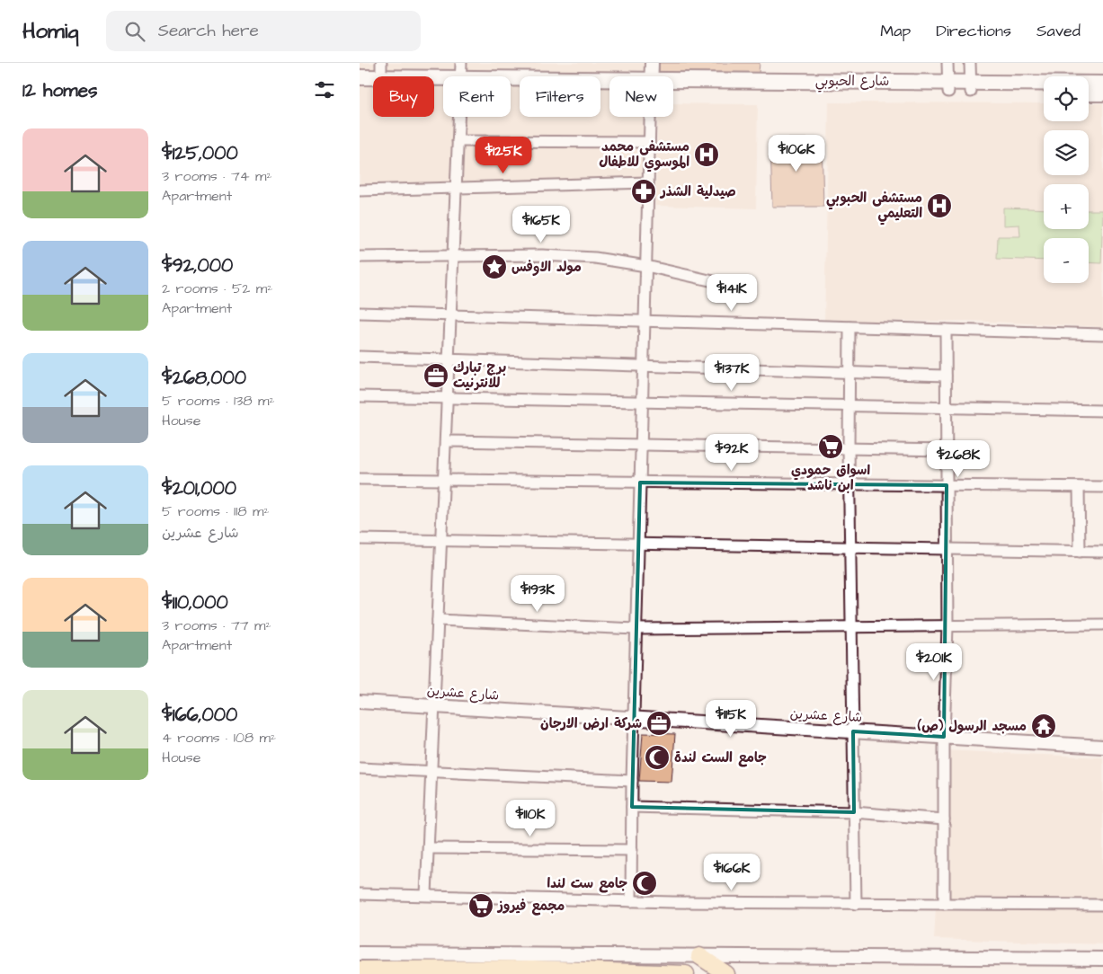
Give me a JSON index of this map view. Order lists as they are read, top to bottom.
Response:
{
  "streets": {
    "main road": ["شارع الحبوبي"],
    "street": ["شارع عشرين"]
  },
  "places": {
    "hospital": ["مستشفى محمد الموسوي للاطفال", "مستشفى الحبوبي التعليمي"],
    "pharmacy": ["صيدلية الشذر"],
    "place": ["مولد الاوفس"],
    "office": ["برج تبارك للانترنيت", "شركة ارض الارجان"],
    "supermarket": ["اسواق حمودي ابن ناشد", "مجمع فيروز"],
    "temple": ["مسجد الرسول (ص)"],
    "mosque": ["جامع الست لندة", "جامع ست لندا"]
  },
  "page": {
    "header": "Homiq",
    "search": "Search here",
    "nav": ["Map", "Directions", "Saved"],
    "heading": "12 homes",
    "map_buttons": ["+", "−"],
    "chip": [
      "Buy",
      "Rent",
      "Filters",
      "New"
    ],
    "list": [
      {
        "name": "$125,000",
        "note": "3 rooms · 74 m² · Apartment"
      },
      {
        "name": "$92,000",
        "note": "2 rooms · 52 m² · Apartment"
      },
      {
        "name": "$268,000",
        "note": "5 rooms · 138 m² · House"
      },
      {
        "name": "$201,000",
        "note": "5 rooms · 118 m² · شارع عشرين"
      },
      {
        "name": "$110,000",
        "note": "3 rooms · 77 m² · Apartment"
      },
      {
        "name": "$166,000",
        "note": "4 rooms · 108 m² · House"
      }
    ],
    "price": [
      "$106K",
      "$125K",
      "$165K",
      "$141K",
      "$137K",
      "$92K",
      "$268K",
      "$193K",
      "$201K",
      "$115K",
      "$110K",
      "$166K"
    ]
  }
}
